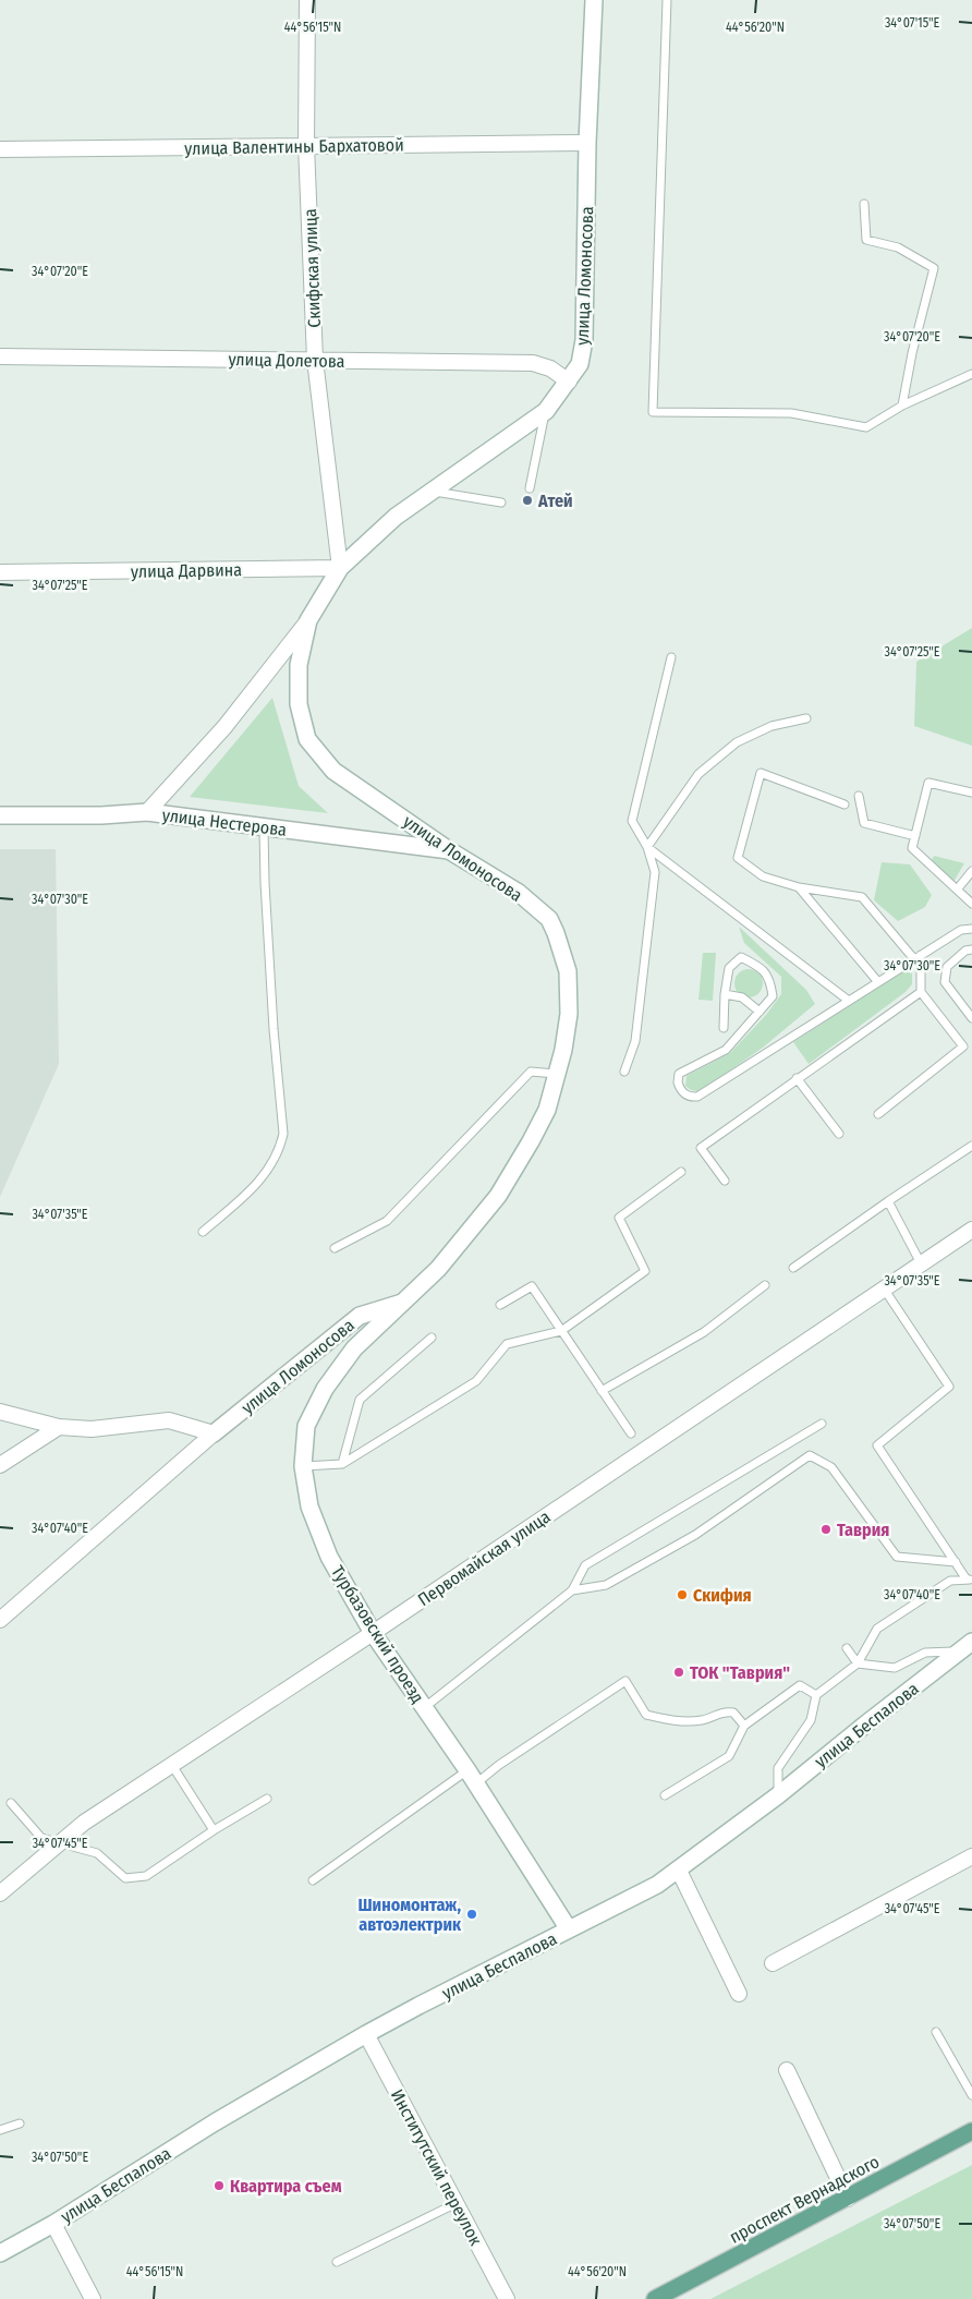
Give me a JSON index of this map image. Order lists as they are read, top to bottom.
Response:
{
  "streets": {
    "main road": [
      "улица Ломоносова",
      "улица Нестерова",
      "Турбазовский проезд",
      "улица Беспалова",
      "проспект Вернадского"
    ],
    "street": [
      "улица Валентины Бархатовой",
      "Скифская улица",
      "улица Долетова",
      "улица Дарвина",
      "Первомайская улица",
      "Институтский переулок"
    ]
  },
  "crossings": [
    ["улица Валентины Бархатовой", "Скифская улица"],
    ["улица Валентины Бархатовой", "улица Ломоносова"],
    ["Скифская улица", "улица Ломоносова"],
    ["Скифская улица", "улица Долетова"],
    ["Скифская улица", "улица Дарвина"],
    ["улица Ломоносова", "улица Долетова"],
    ["улица Ломоносова", "улица Дарвина"],
    ["улица Ломоносова", "улица Нестерова"],
    ["улица Ломоносова", "Турбазовский проезд"],
    ["Первомайская улица", "Турбазовский проезд"],
    ["Турбазовский проезд", "улица Беспалова"],
    ["улица Беспалова", "Институтский переулок"]
  ],
  "places": [
    "Атей",
    "Таврия",
    "Скифия",
    "ТОК \"Таврия\"",
    "Шиномонтаж, автоэлектрик",
    "Квартира съем"
  ],
  "coordinates": [
    "34°07'15\"E",
    "44°56'15\"N",
    "44°56'20\"N",
    "34°07'20\"E",
    "34°07'25\"E",
    "34°07'30\"E",
    "34°07'35\"E",
    "34°07'40\"E",
    "34°07'45\"E",
    "34°07'50\"E"
  ]
}
